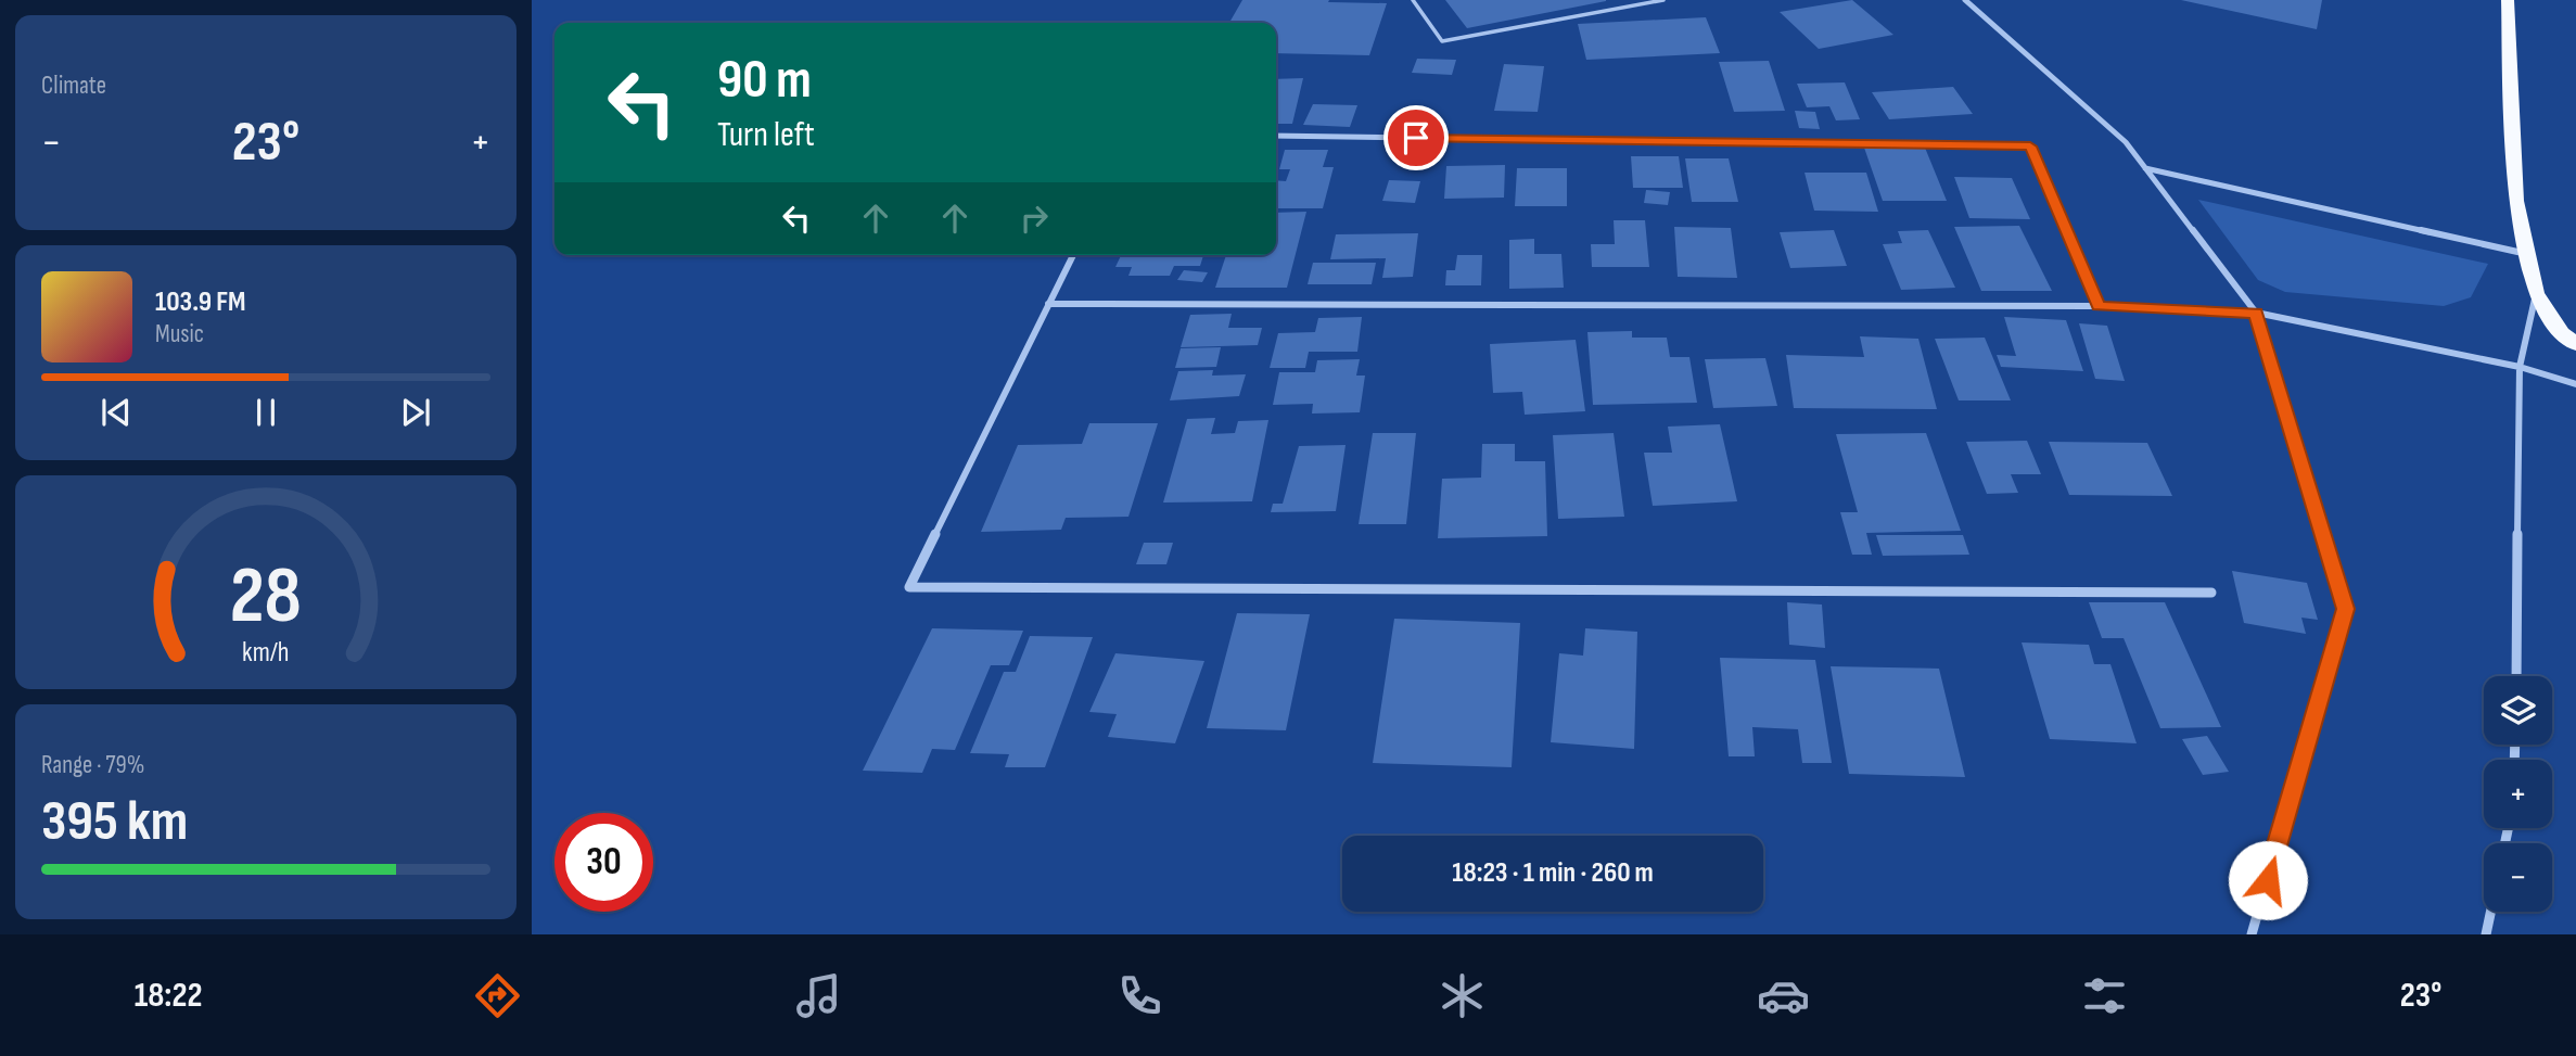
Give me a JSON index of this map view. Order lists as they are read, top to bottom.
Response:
{
  "page": {
    "tile": [
      "Climate",
      ["Range · 79%", "395 km"]
    ],
    "turn": ["90 m", "Turn left"],
    "heat": ["−", "23°", "+"],
    "song": ["103.9 FM", "Music"],
    "map_buttons": ["+", "−"],
    "limit": "30",
    "trip": "18:23 · 1 min · 260 m",
    "tabs": ["18:22", "23°"],
    "gauge": ["28", "km/h"]
  }
}
